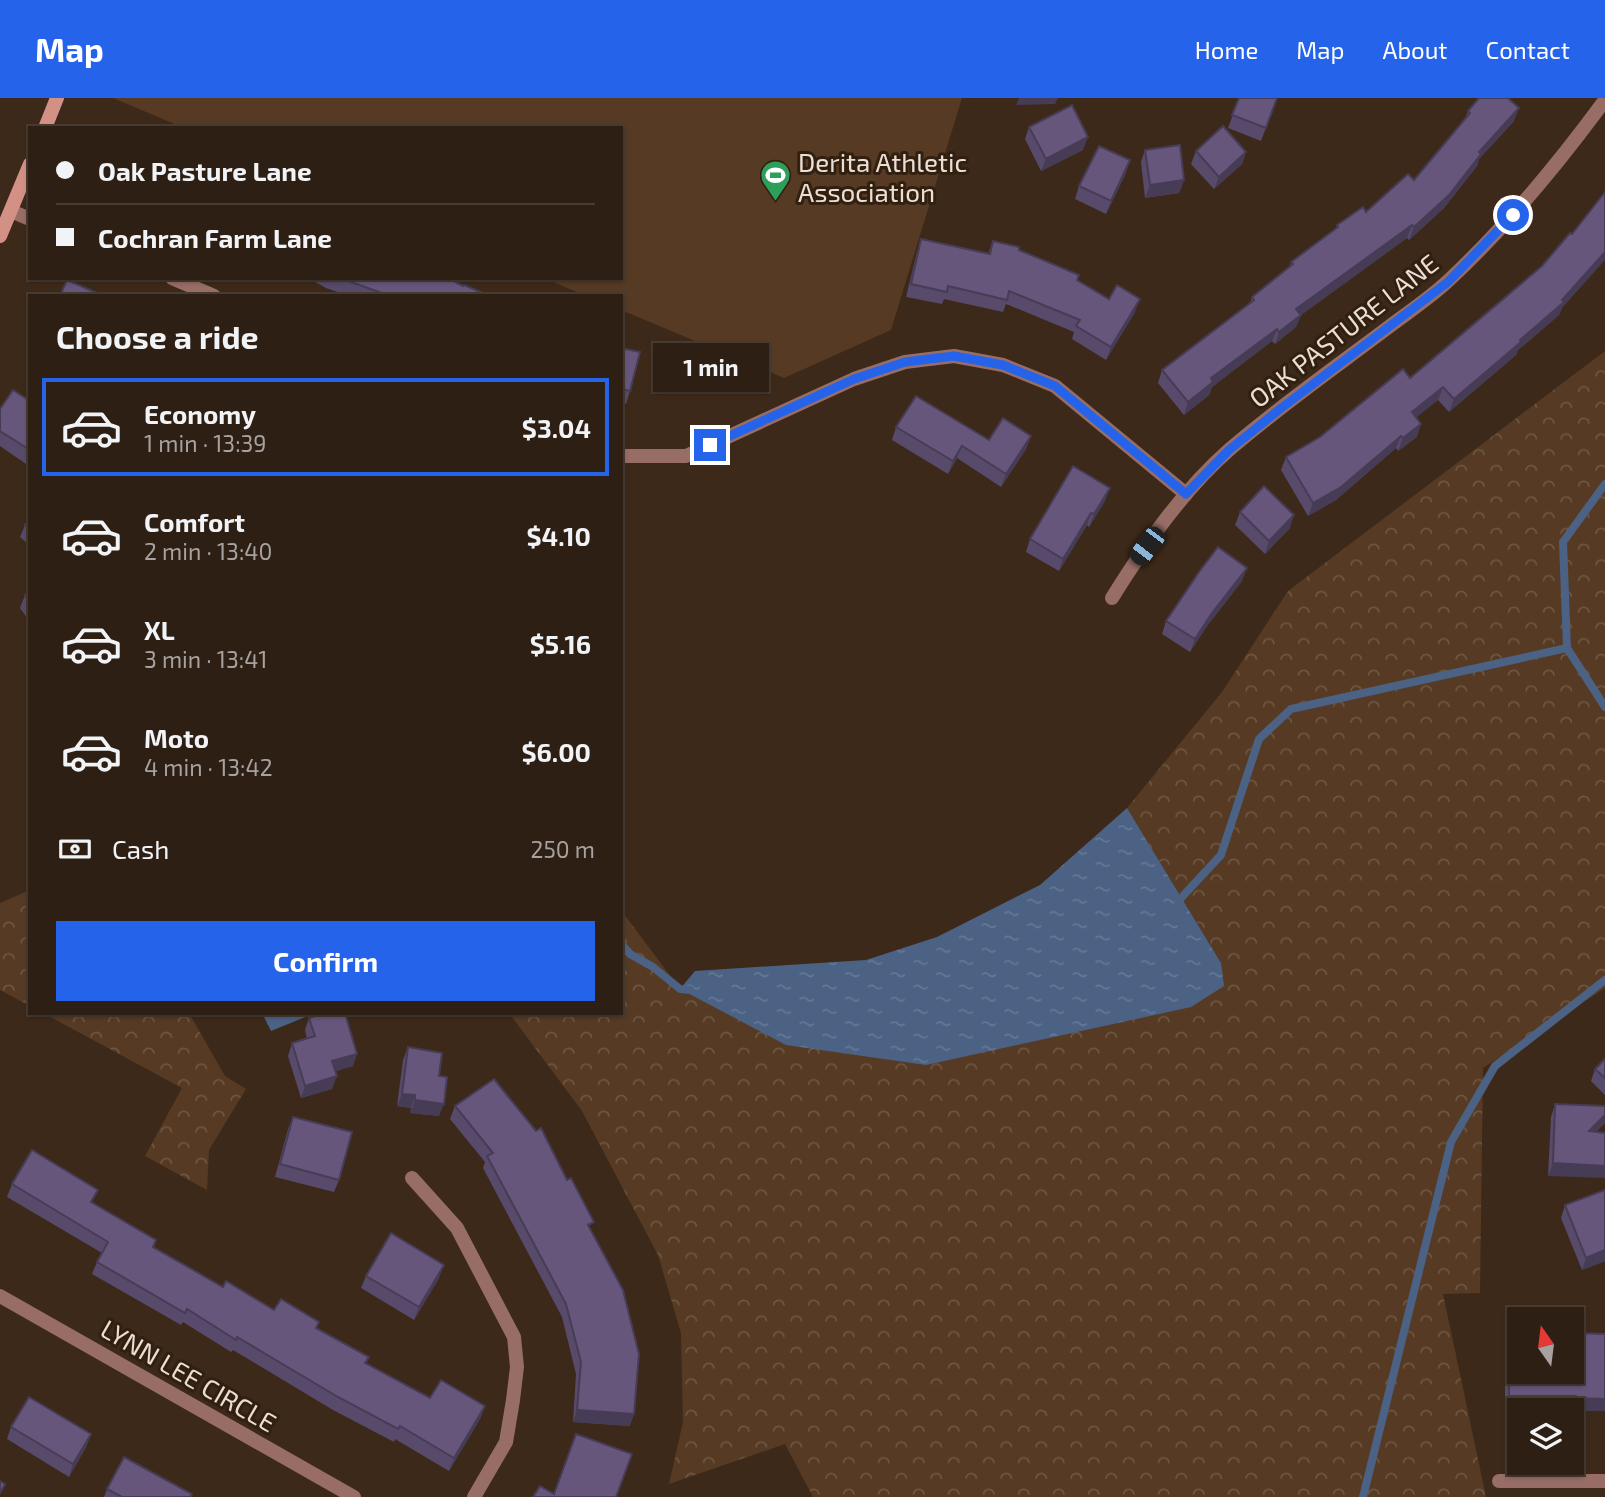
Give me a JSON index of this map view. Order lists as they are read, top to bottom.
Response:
{
  "streets": {
    "street": ["OAK PASTURE LANE", "LYNN LEE CIRCLE"]
  },
  "places": {
    "sports": ["Derita Athletic Association"]
  },
  "north": "top",
  "page": {
    "header": "Map",
    "nav": [
      "Home",
      "Map",
      "About",
      "Contact"
    ],
    "banner": ["Oak Pasture Lane", "Cochran Farm Lane"],
    "heading": "Choose a ride",
    "bubble": "1 min",
    "list": [
      {
        "name": "Economy",
        "note": "1 min · 13:39",
        "value": "$3.04"
      },
      {
        "name": "Comfort",
        "note": "2 min · 13:40",
        "value": "$4.10"
      },
      {
        "name": "XL",
        "note": "3 min · 13:41",
        "value": "$5.16"
      },
      {
        "name": "Moto",
        "note": "4 min · 13:42",
        "value": "$6.00"
      }
    ],
    "pay": ["Cash", "250 m"],
    "buttons": "Confirm"
  }
}
